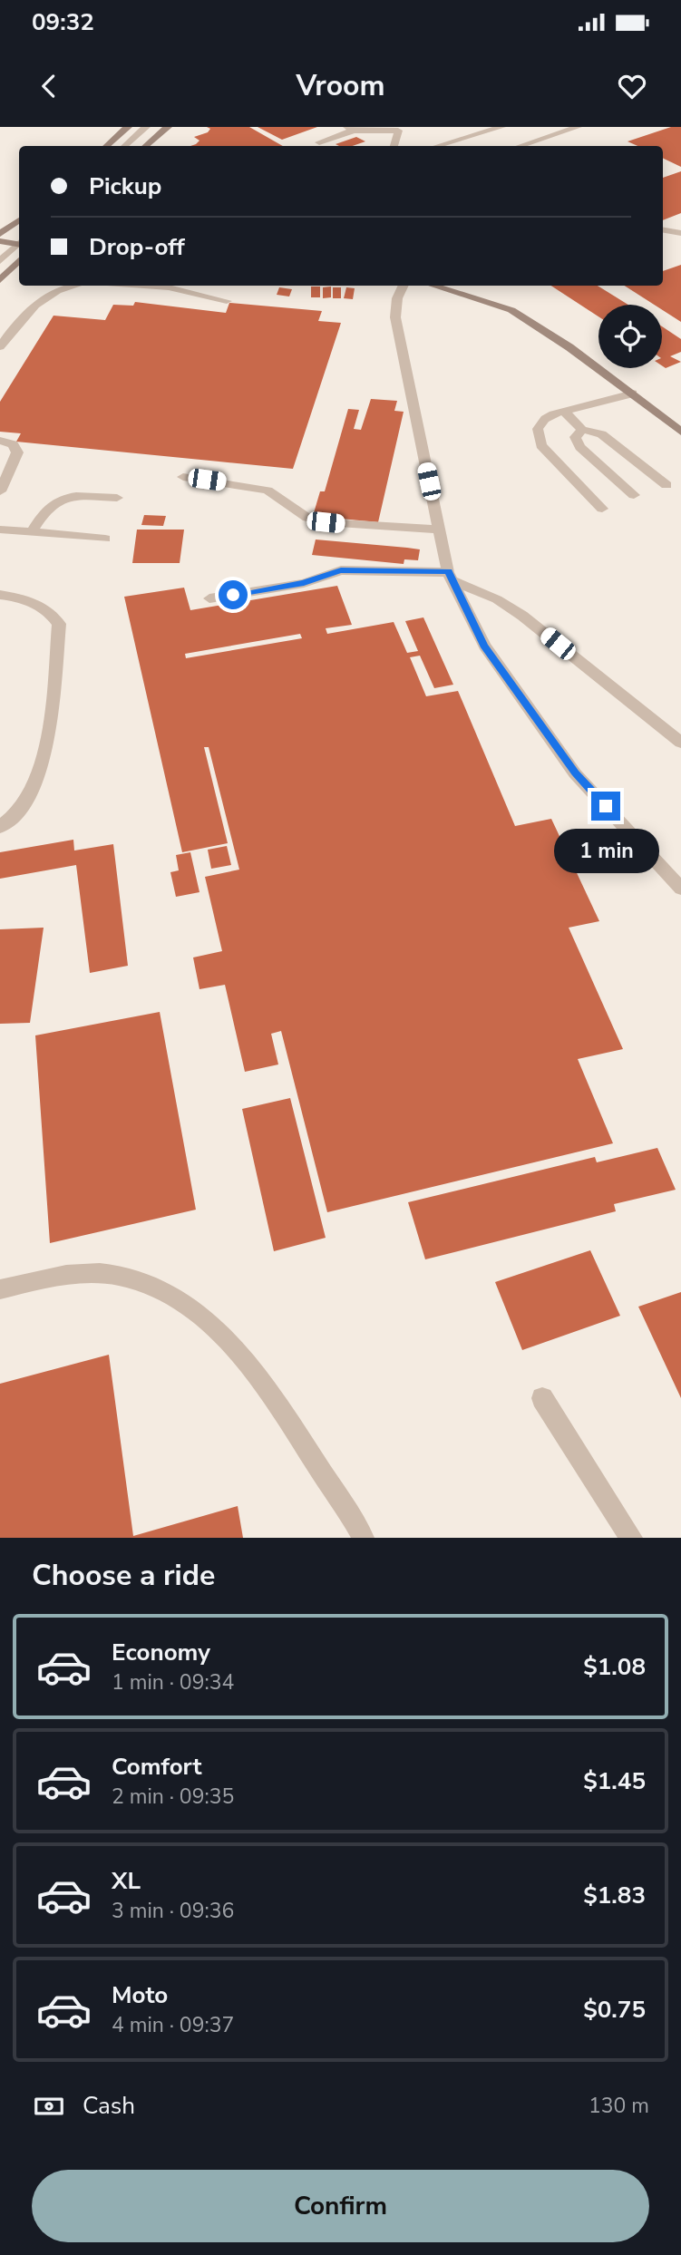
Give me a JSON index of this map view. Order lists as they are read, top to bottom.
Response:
{
  "page": {
    "status": "09:32",
    "header": "Vroom",
    "banner": ["Pickup", "Drop-off"],
    "bubble": "1 min",
    "heading": "Choose a ride",
    "list": [
      {
        "name": "Economy",
        "note": "1 min · 09:34",
        "value": "$1.08"
      },
      {
        "name": "Comfort",
        "note": "2 min · 09:35",
        "value": "$1.45"
      },
      {
        "name": "XL",
        "note": "3 min · 09:36",
        "value": "$1.83"
      },
      {
        "name": "Moto",
        "note": "4 min · 09:37",
        "value": "$0.75"
      }
    ],
    "pay": ["Cash", "130 m"],
    "buttons": "Confirm"
  }
}
